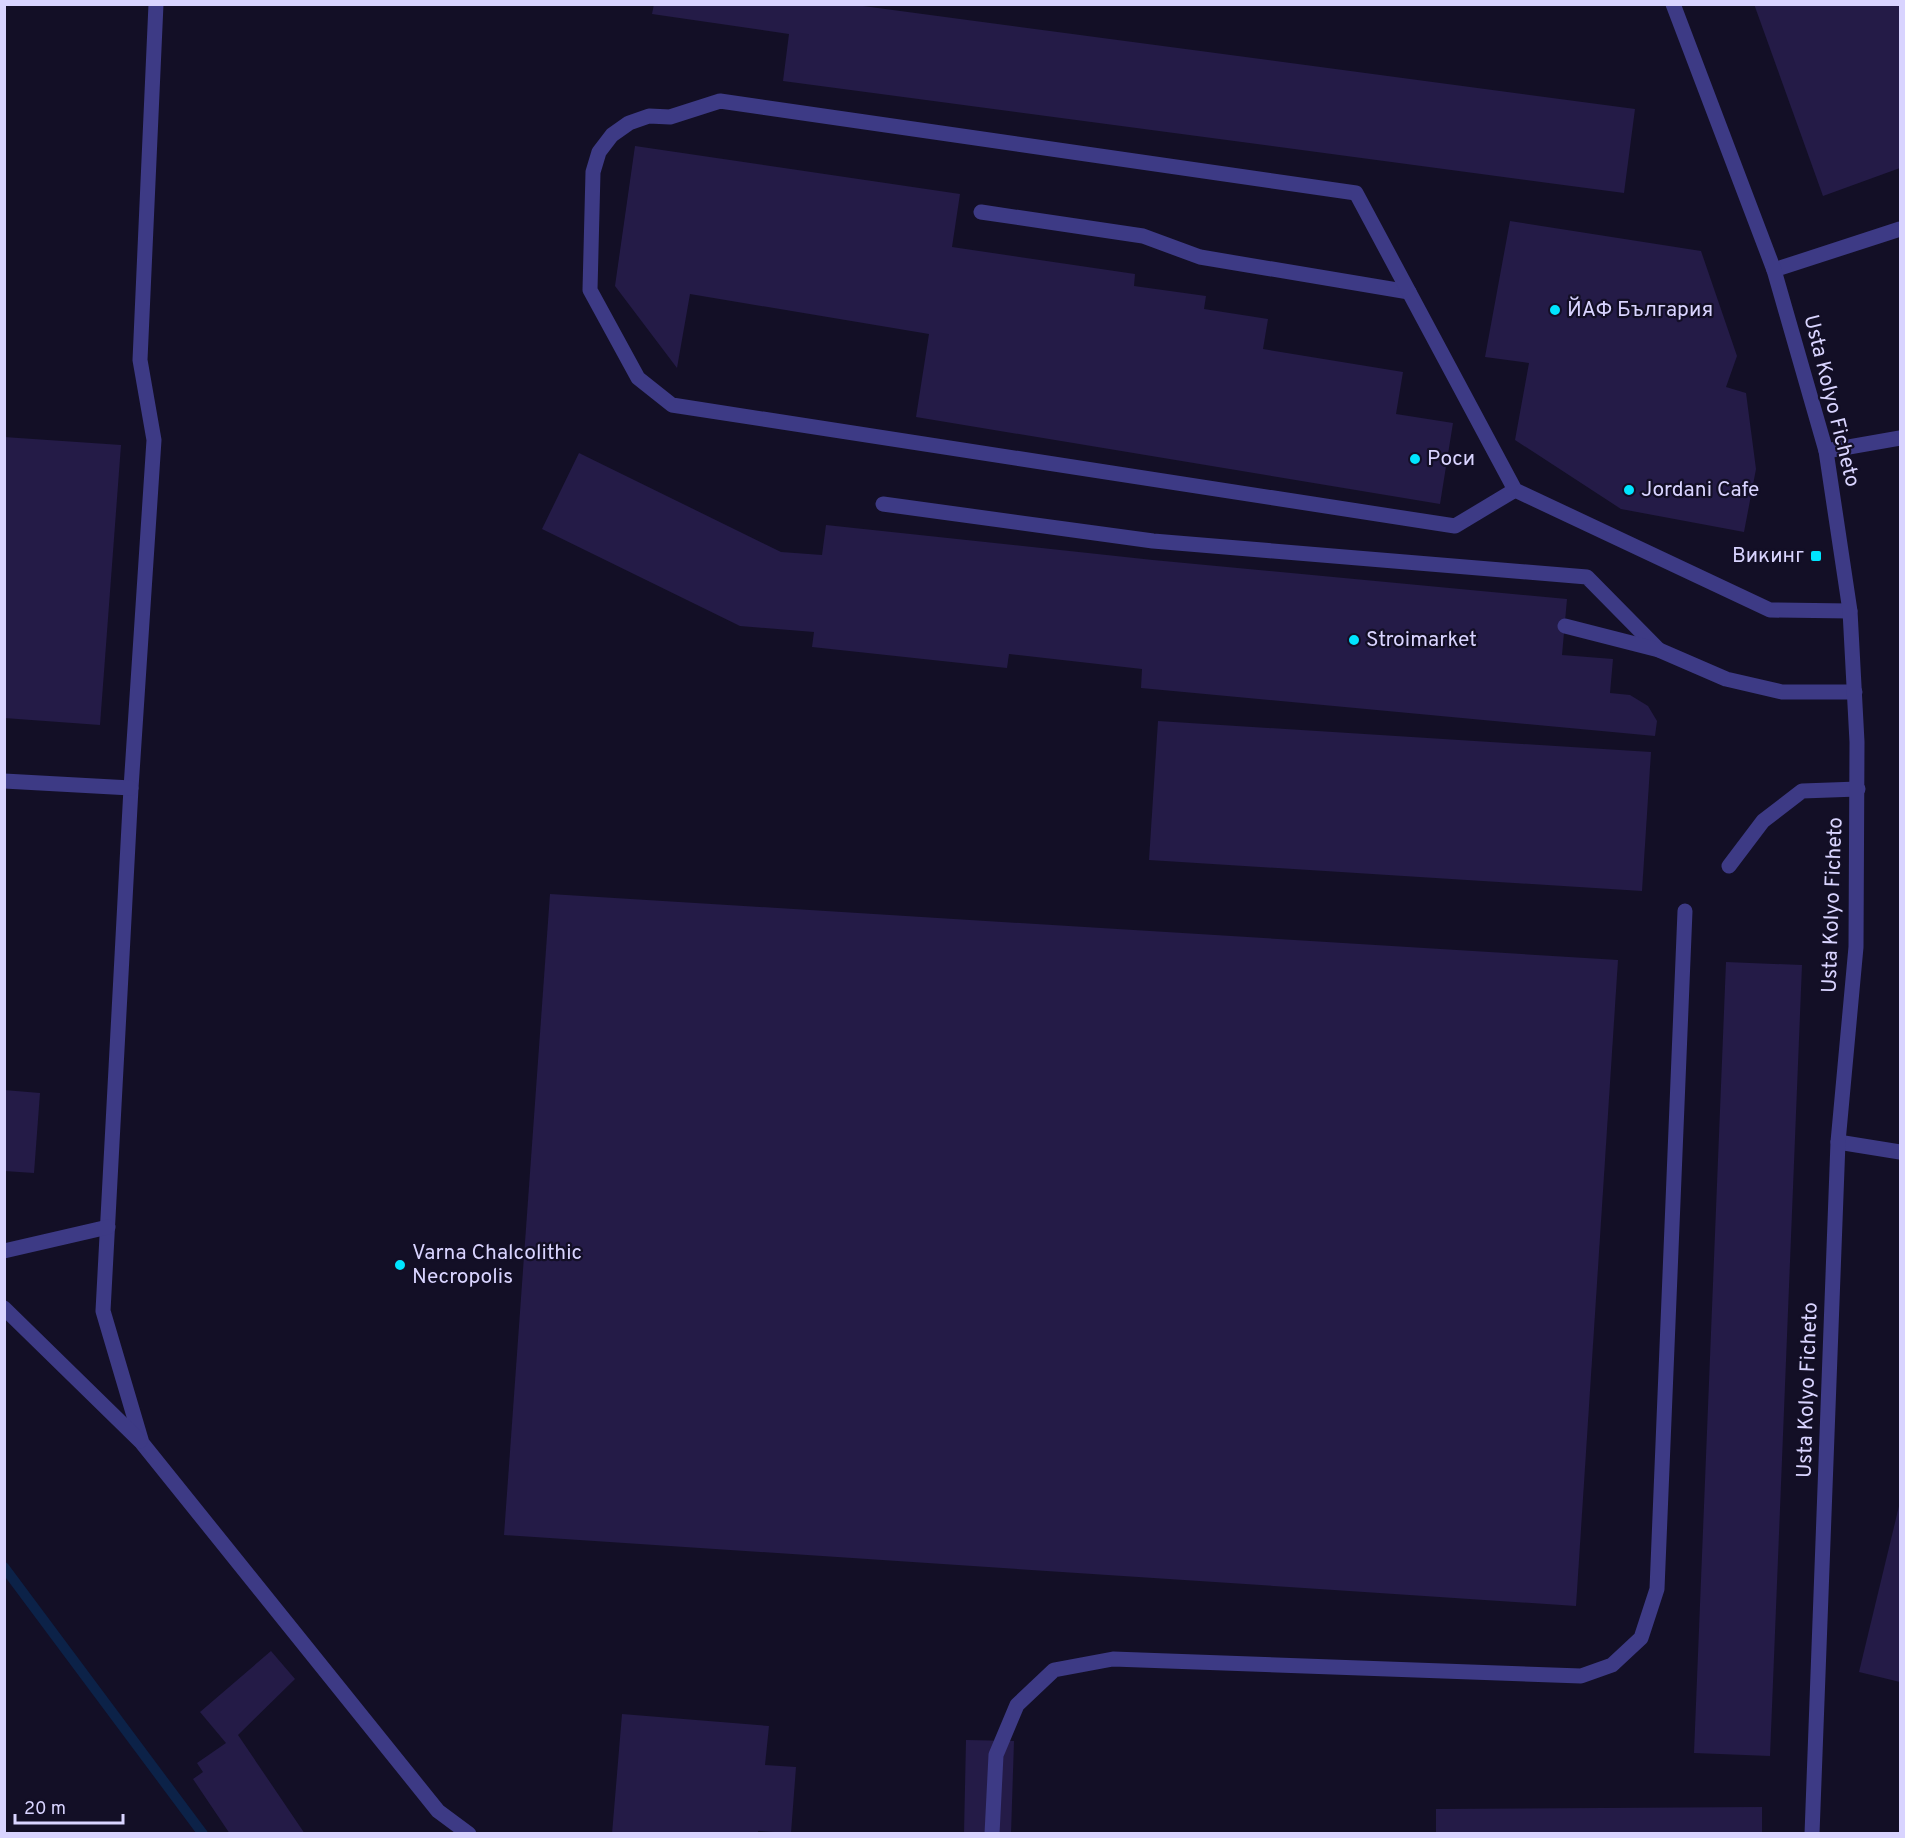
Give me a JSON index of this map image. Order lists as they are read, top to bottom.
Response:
{
  "streets": {
    "street": ["Usta Kolyo Ficheto"]
  },
  "places": {
    "other": [
      "ЙАФ България",
      "Роси",
      "Jordani Cafe",
      "Stroimarket",
      "Varna Chalcolithic Necropolis"
    ],
    "transit": ["Викинг"]
  },
  "scale_bar": "20 m"
}
